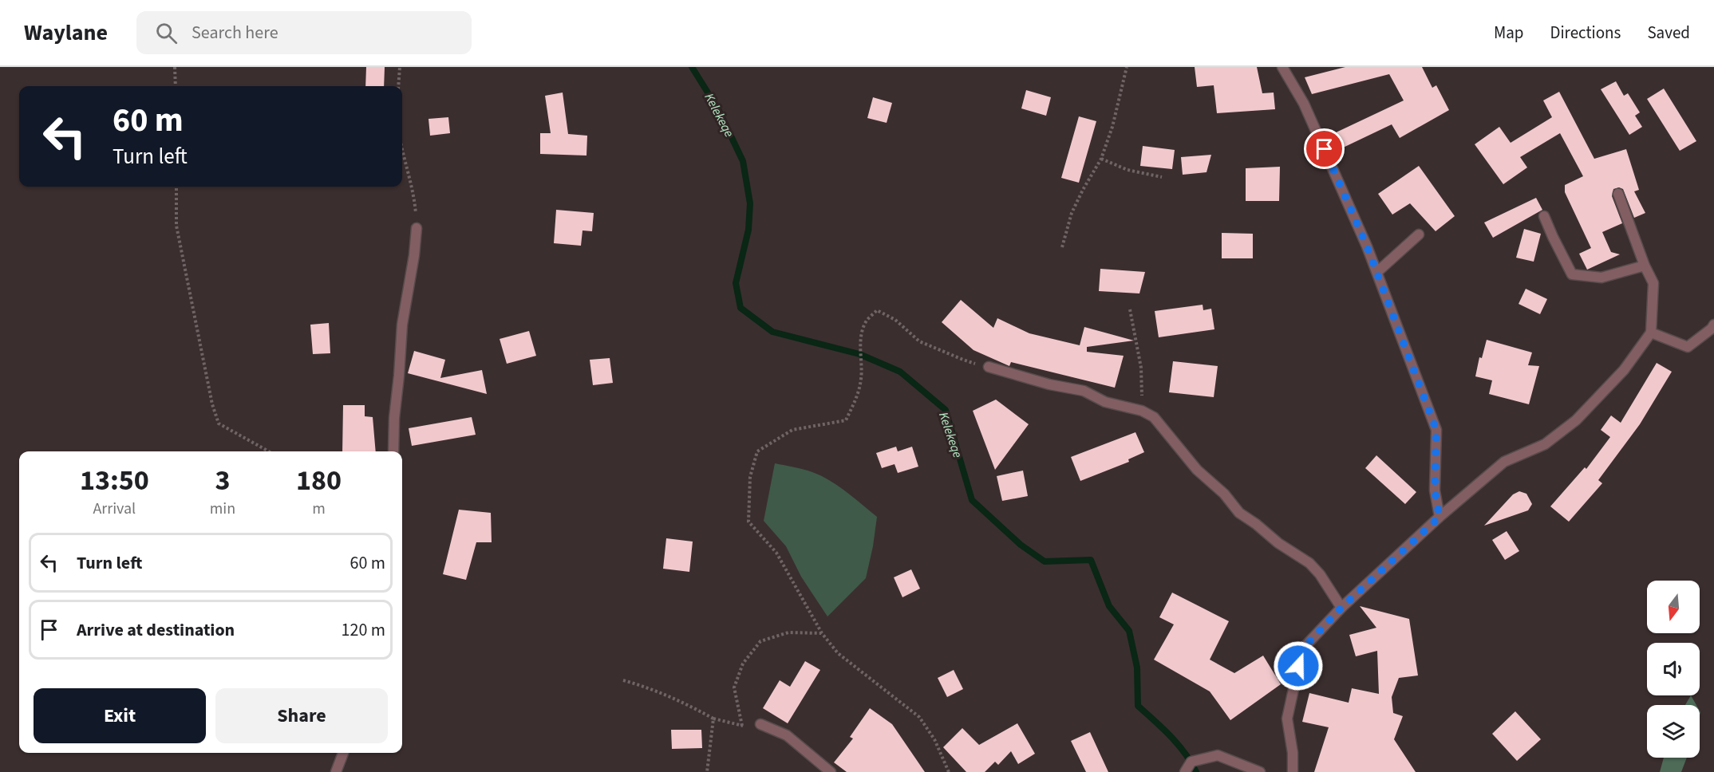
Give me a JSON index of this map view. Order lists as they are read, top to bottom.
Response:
{
  "water": ["Kelekeqe"],
  "north": "bottom",
  "page": {
    "header": "Waylane",
    "search": "Search here",
    "nav": ["Map", "Directions", "Saved"],
    "turn": ["60 m", "Turn left"],
    "eta": [
      "13:50",
      "Arrival",
      "3",
      "min",
      "180",
      "m"
    ],
    "list": [
      {
        "name": "Turn left",
        "value": "60 m"
      },
      {
        "name": "Arrive at destination",
        "value": "120 m"
      }
    ],
    "buttons": ["Exit", "Share"]
  }
}
